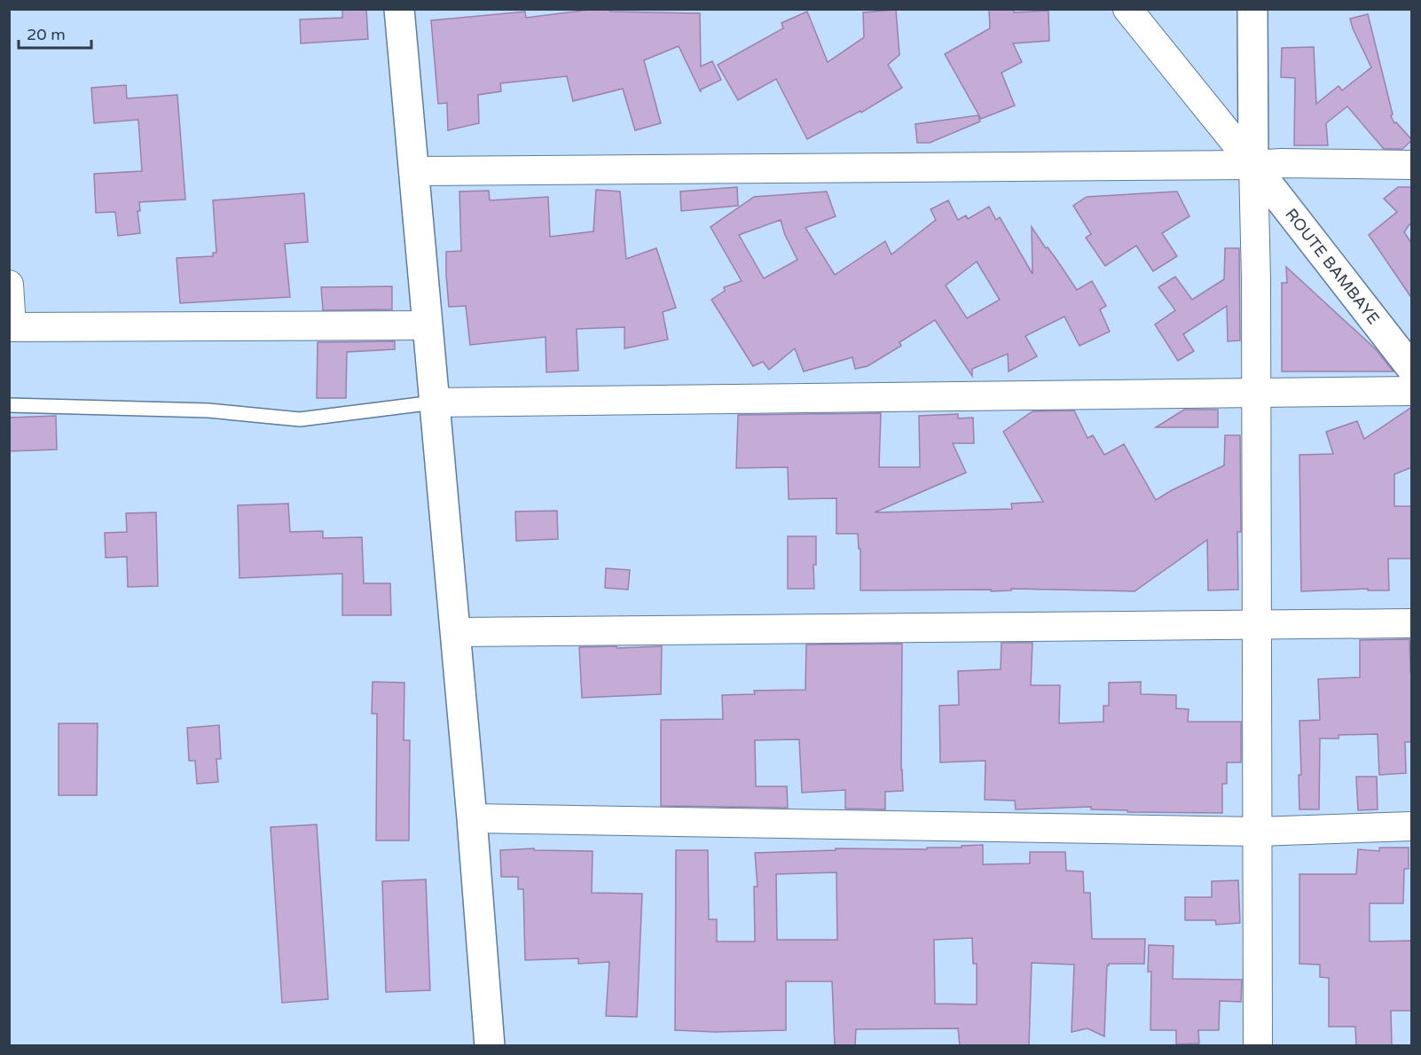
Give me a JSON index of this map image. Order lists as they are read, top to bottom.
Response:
{
  "streets": {
    "street": ["ROUTE BAMBAYE"]
  },
  "scale_bar": "20 m"
}
